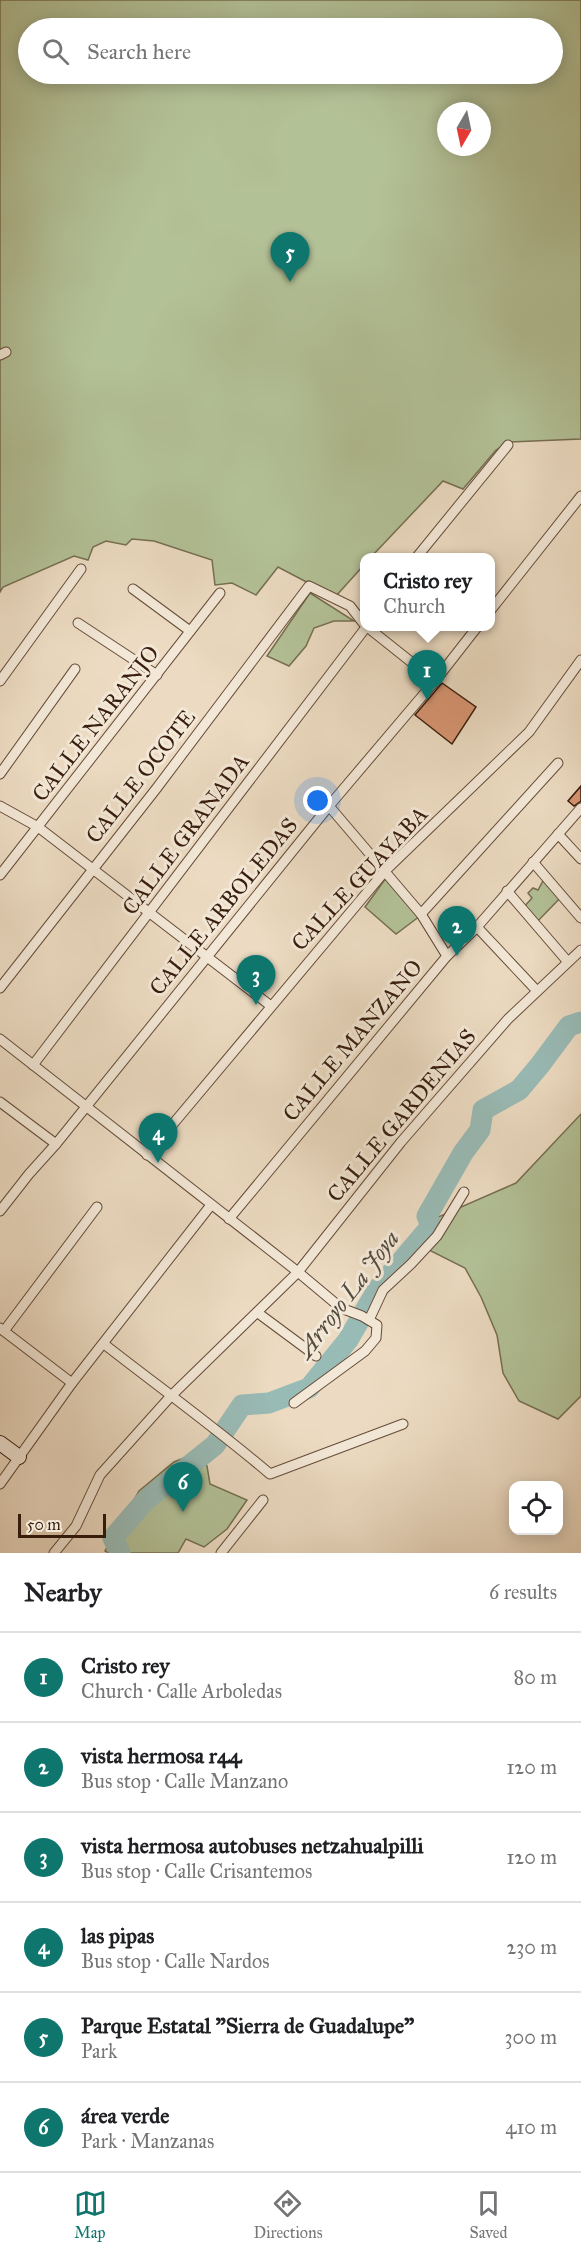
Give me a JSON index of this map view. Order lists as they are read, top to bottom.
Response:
{
  "streets": {
    "street": [
      "CALLE NARANJO",
      "CALLE OCOTE",
      "CALLE GRANADA",
      "CALLE GUAYABA",
      "CALLE ARBOLEDAS",
      "CALLE MANZANO",
      "CALLE GARDENIAS"
    ]
  },
  "water": ["Arroyo La Joya"],
  "scale_bar": "50 m",
  "north": "bottom",
  "page": {
    "search": "Search here",
    "pins": [
      "5",
      "1",
      "2",
      "3",
      "4",
      "6"
    ],
    "popup": ["Cristo rey", "Church"],
    "scale": "50 m",
    "heading": ["Nearby", "6 results"],
    "list": [
      {
        "mark": "1",
        "name": "Cristo rey",
        "note": "Church · Calle Arboledas",
        "value": "80 m"
      },
      {
        "mark": "2",
        "name": "vista hermosa r44",
        "note": "Bus stop · Calle Manzano",
        "value": "120 m"
      },
      {
        "mark": "3",
        "name": "vista hermosa autobuses netzahualpilli",
        "note": "Bus stop · Calle Crisantemos",
        "value": "120 m"
      },
      {
        "mark": "4",
        "name": "las pipas",
        "note": "Bus stop · Calle Nardos",
        "value": "230 m"
      },
      {
        "mark": "5",
        "name": "Parque Estatal \"Sierra de Guadalupe\"",
        "note": "Park",
        "value": "300 m"
      },
      {
        "mark": "6",
        "name": "área verde",
        "note": "Park · Manzanas",
        "value": "410 m"
      }
    ],
    "nav": ["Map", "Directions", "Saved"]
  }
}
